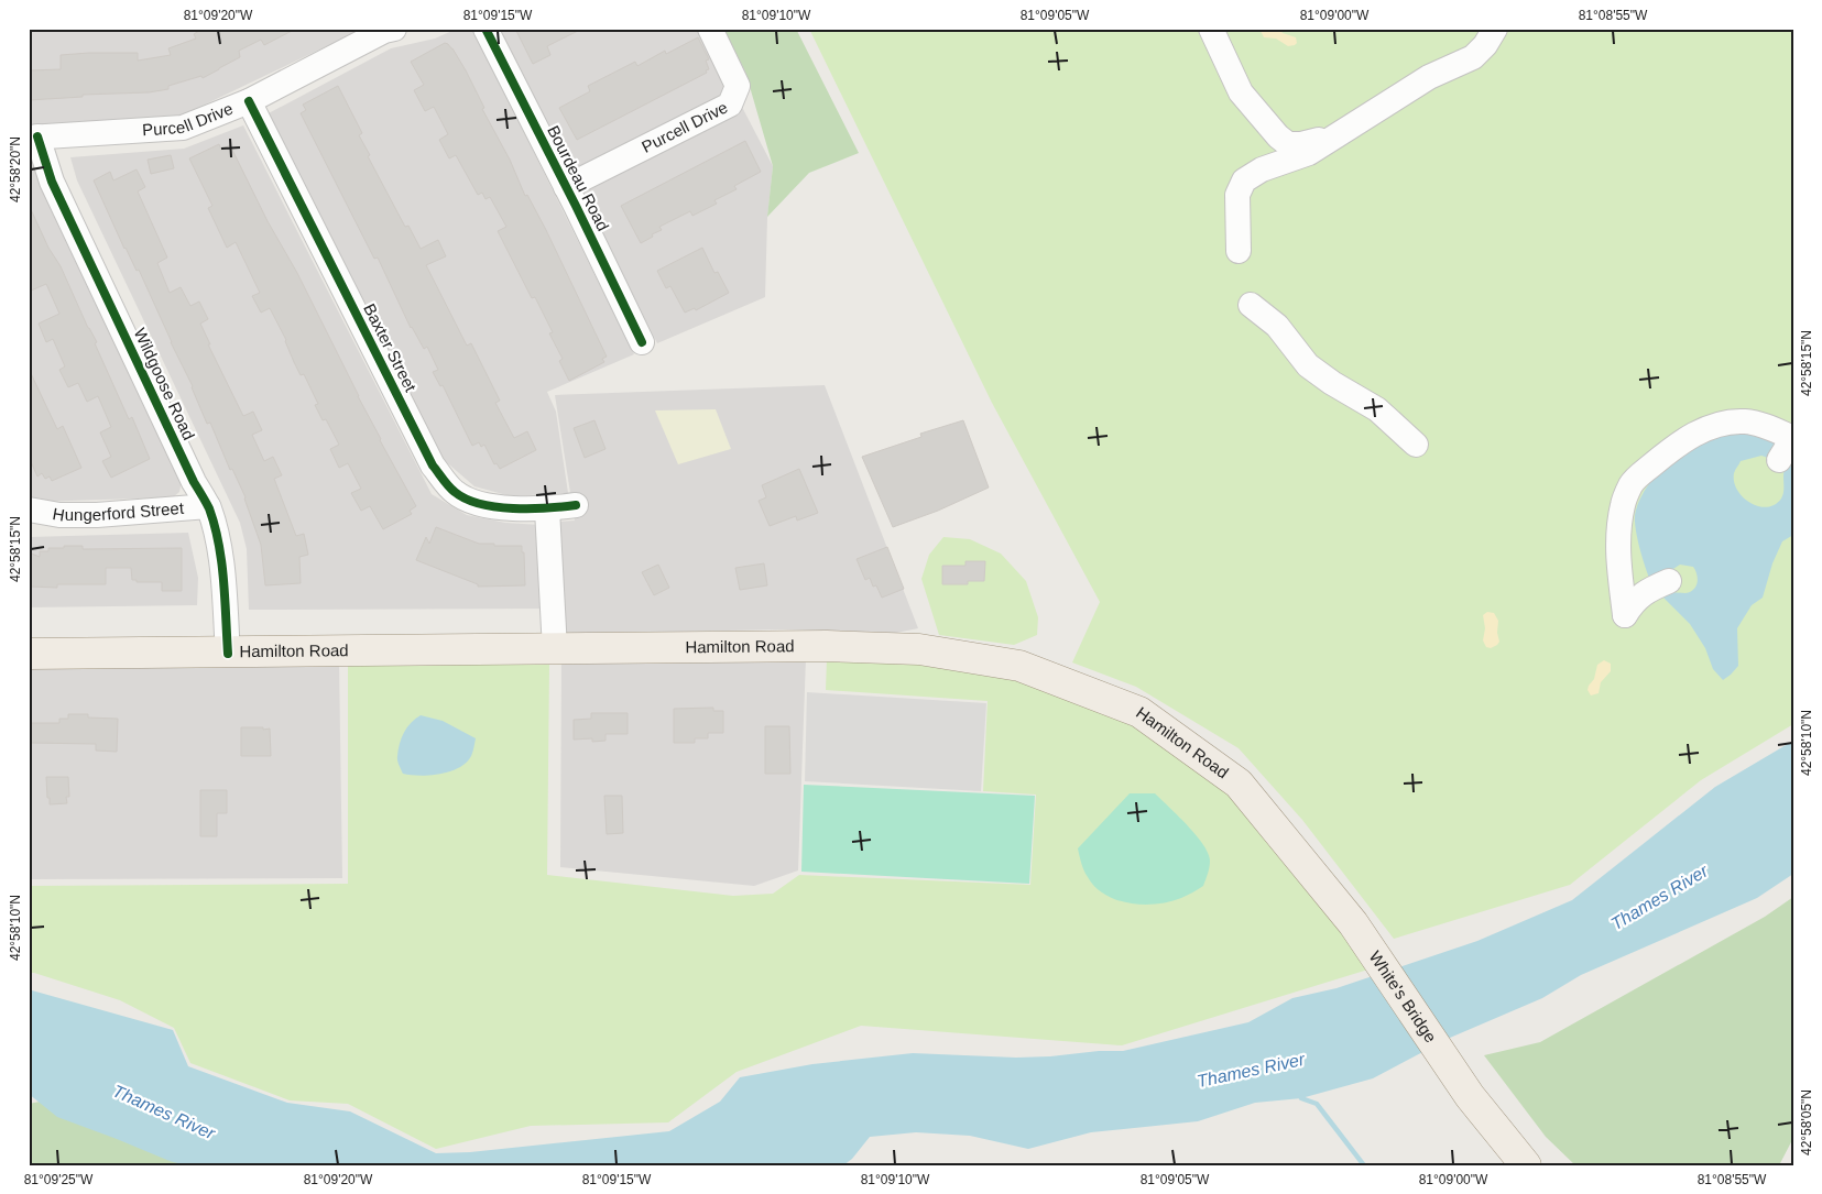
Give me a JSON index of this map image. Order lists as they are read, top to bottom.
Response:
{
  "streets": {
    "main road": ["Hamilton Road", "White's Bridge"],
    "street": [
      "Purcell Drive",
      "Bourdeau Road",
      "Baxter Street",
      "Wildgoose Road",
      "Hungerford Street"
    ]
  },
  "crossings": [
    ["Purcell Drive", "Bourdeau Road"],
    ["Purcell Drive", "Baxter Street"],
    ["Purcell Drive", "Wildgoose Road"],
    ["Wildgoose Road", "Hungerford Street"],
    ["Wildgoose Road", "Hamilton Road"],
    ["Hamilton Road", "White's Bridge"]
  ],
  "water": ["Thames River"],
  "coordinates": [
    "81°09'20\"W",
    "81°09'15\"W",
    "81°09'10\"W",
    "81°09'05\"W",
    "81°09'00\"W",
    "81°08'55\"W",
    "42°58'20\"N",
    "42°58'15\"N",
    "42°58'10\"N",
    "42°58'05\"N",
    "81°09'25\"W"
  ]
}
